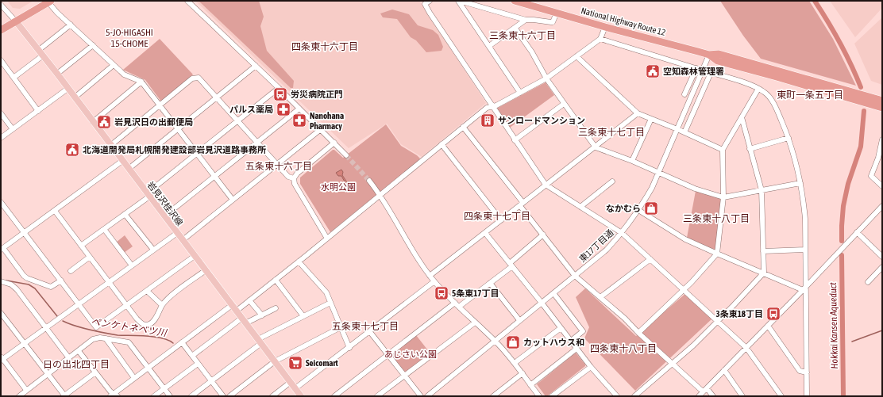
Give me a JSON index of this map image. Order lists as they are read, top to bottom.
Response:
{
  "streets": {
    "highway": ["National Highway Route 12"],
    "main road": ["岩見沢桂沢線"],
    "street": ["東17丁目通"]
  },
  "crossings": [
    ["National Highway Route 12", "東17丁目通"]
  ],
  "districts": [
    "5-JO-HIGASHI 15-CHOME",
    "三条東十六丁目",
    "四条東十六丁目",
    "東町一条五丁目",
    "三条東十七丁目",
    "五条東十六丁目",
    "四条東十七丁目",
    "三条東十八丁目",
    "五条東十七丁目",
    "四条東十八丁目",
    "日の出北四丁目"
  ],
  "water": ["Hokkai Kansen Aqueduct", "ペンケトネベツ川"],
  "parks": ["水明公園", "あじさい公園"],
  "places": {
    "public building": ["空知森林管理署", "岩見沢日の出郵便局", "北海道開発局札幌開発建設部岩見沢道路事務所"],
    "bus stop": ["労災病院正門", "5条東17丁目", "3条東18丁目"],
    "pharmacy": ["パルス薬局", "Nanohana Pharmacy"],
    "building": ["サンロードマンション"],
    "shop": ["なかむら", "カットハウス和"],
    "supermarket": ["Seicomart"]
  }
}
